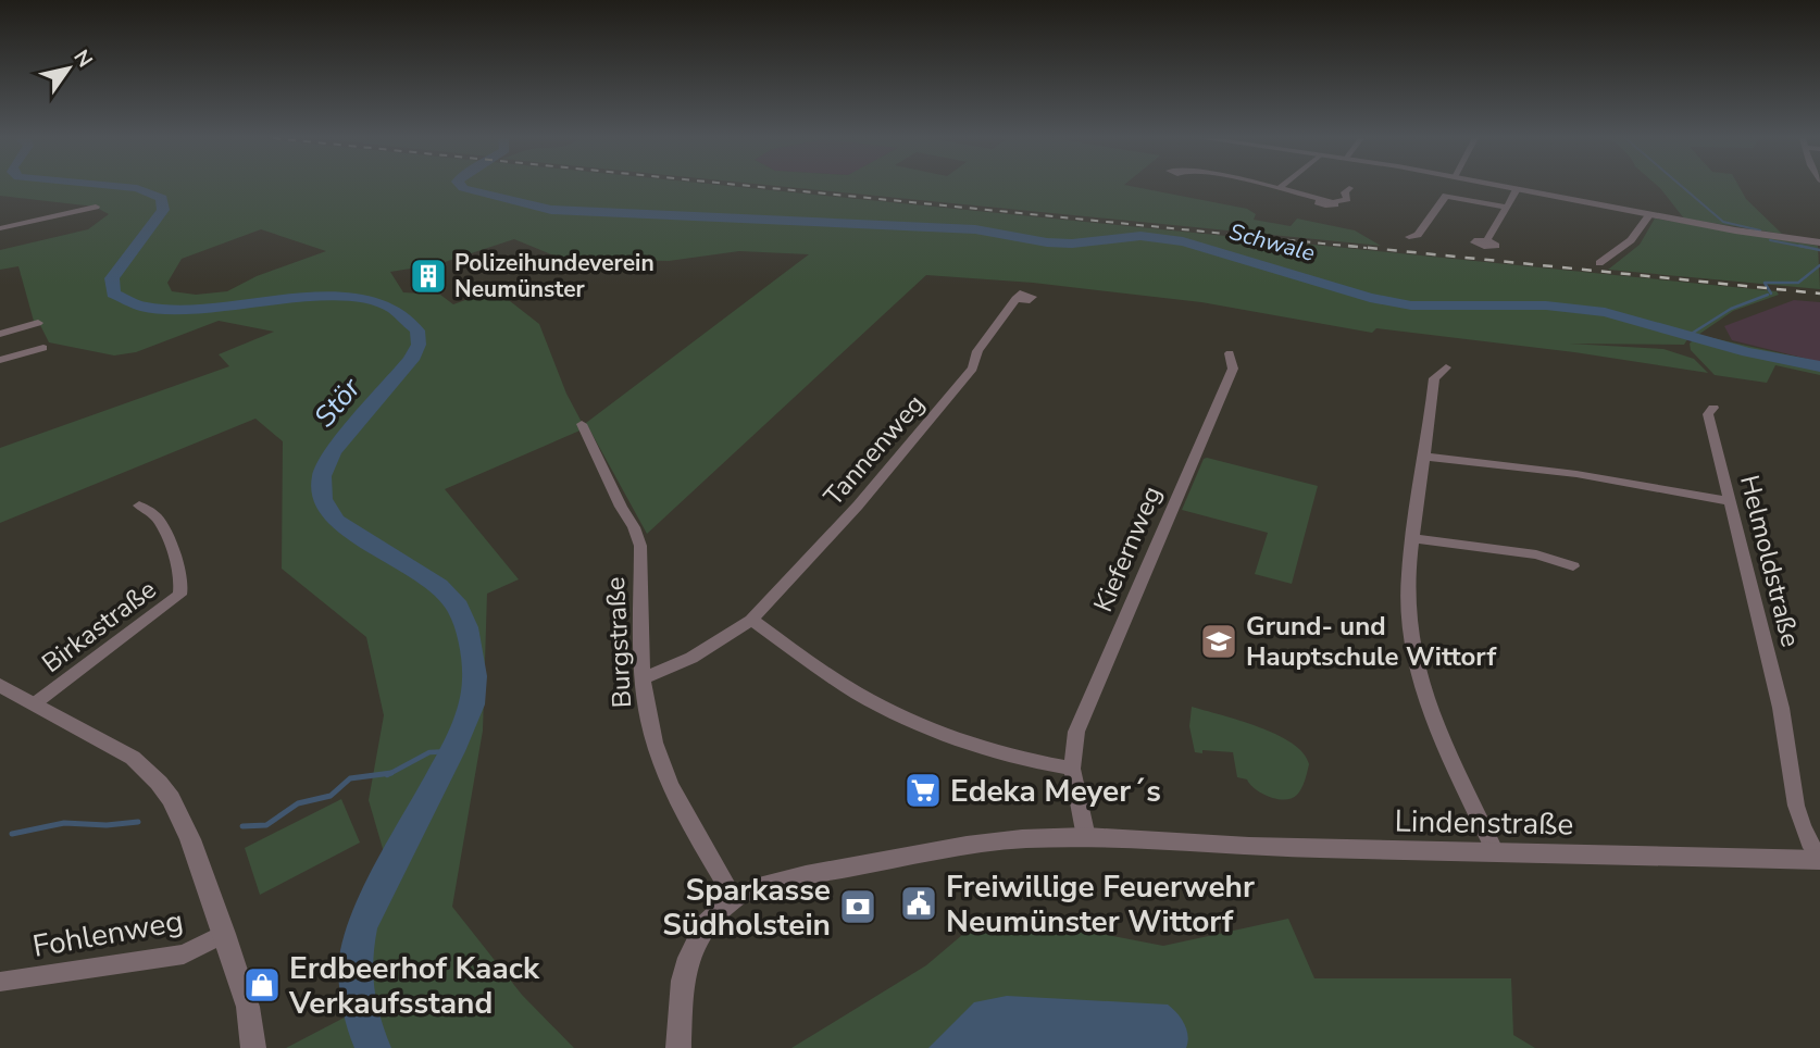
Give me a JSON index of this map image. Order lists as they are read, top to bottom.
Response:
{
  "streets": {
    "street": [
      "Tannenweg",
      "Kiefernweg",
      "Helmoldstraße",
      "Birkastraße",
      "Burgstraße",
      "Lindenstraße",
      "Fohlenweg"
    ]
  },
  "crossings": [
    ["Tannenweg", "Burgstraße"],
    ["Kiefernweg", "Lindenstraße"],
    ["Helmoldstraße", "Lindenstraße"],
    ["Burgstraße", "Lindenstraße"]
  ],
  "water": ["Schwale", "Stör"],
  "places": {
    "building": ["Polizeihundeverein Neumünster"],
    "school or university": ["Grund- und Hauptschule Wittorf"],
    "supermarket": ["Edeka Meyer´s"],
    "public building": ["Freiwillige Feuerwehr Neumünster Wittorf"],
    "bank": ["Sparkasse Südholstein"],
    "shop": ["Erdbeerhof Kaack Verkaufsstand"]
  },
  "north": "top right"
}
